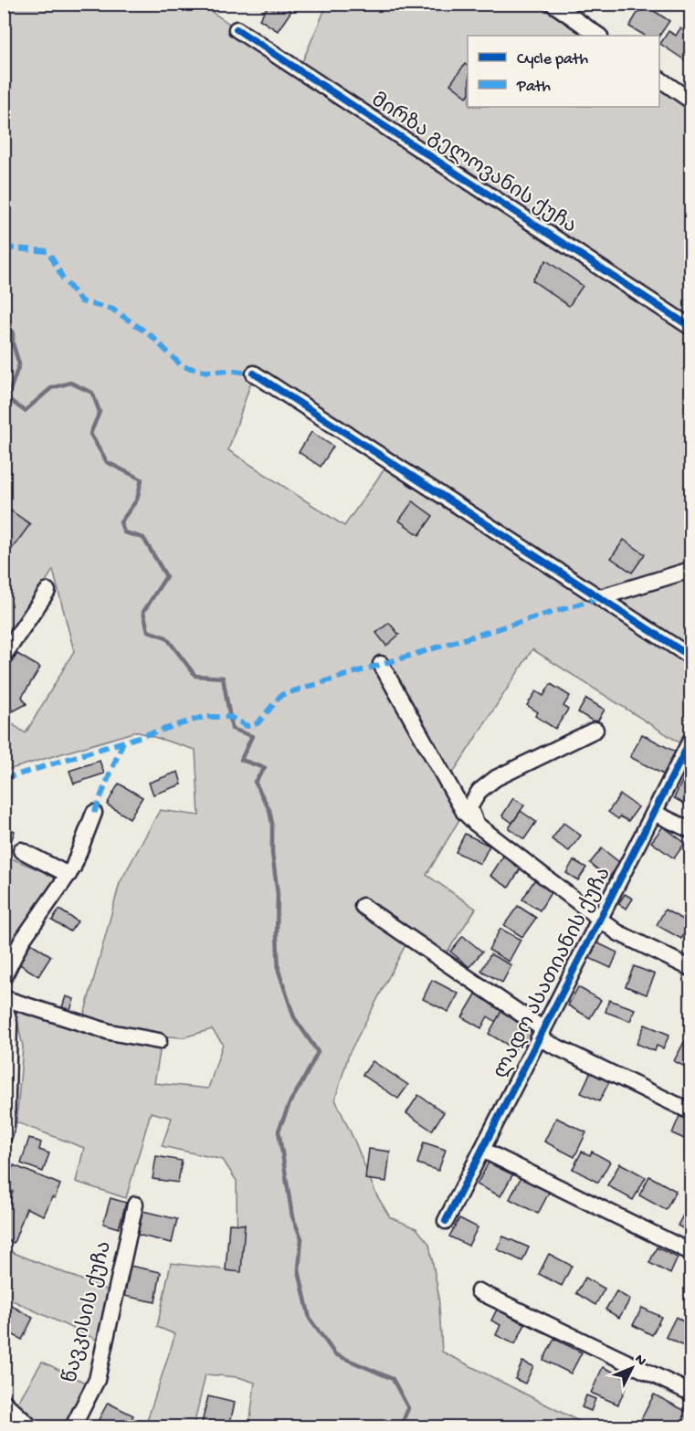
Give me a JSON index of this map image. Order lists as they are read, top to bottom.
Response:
{
  "streets": {
    "street": ["მირზა გელოვანის ქუჩა", "ლადო ასათიანის ქუჩა", "წავკისის ქუჩა"]
  },
  "legend": ["Cycle path", "Path"],
  "north": "top right"
}
